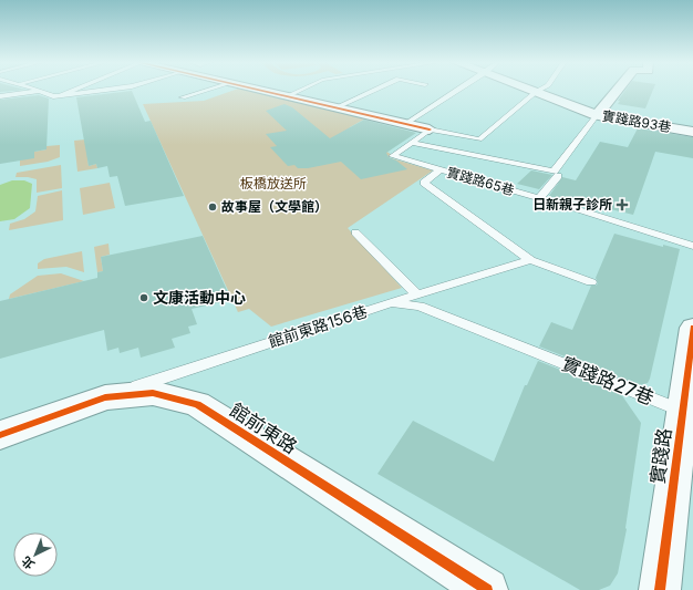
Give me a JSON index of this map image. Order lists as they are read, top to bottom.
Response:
{
  "streets": {
    "street": ["實踐路93巷", "館前東路", "實踐路"],
    "lane": ["實踐路65巷", "館前東路156巷", "實踐路27巷"]
  },
  "crossings": [
    ["實踐路93巷", "實踐路65巷"],
    ["館前東路156巷", "實踐路27巷"],
    ["館前東路156巷", "館前東路"],
    ["實踐路27巷", "實踐路"]
  ],
  "parks": ["板橋放送所"],
  "places": {
    "health": ["日新親子診所"],
    "other": ["故事屋（文學館）", "文康活動中心"]
  },
  "north": "bottom left"
}
